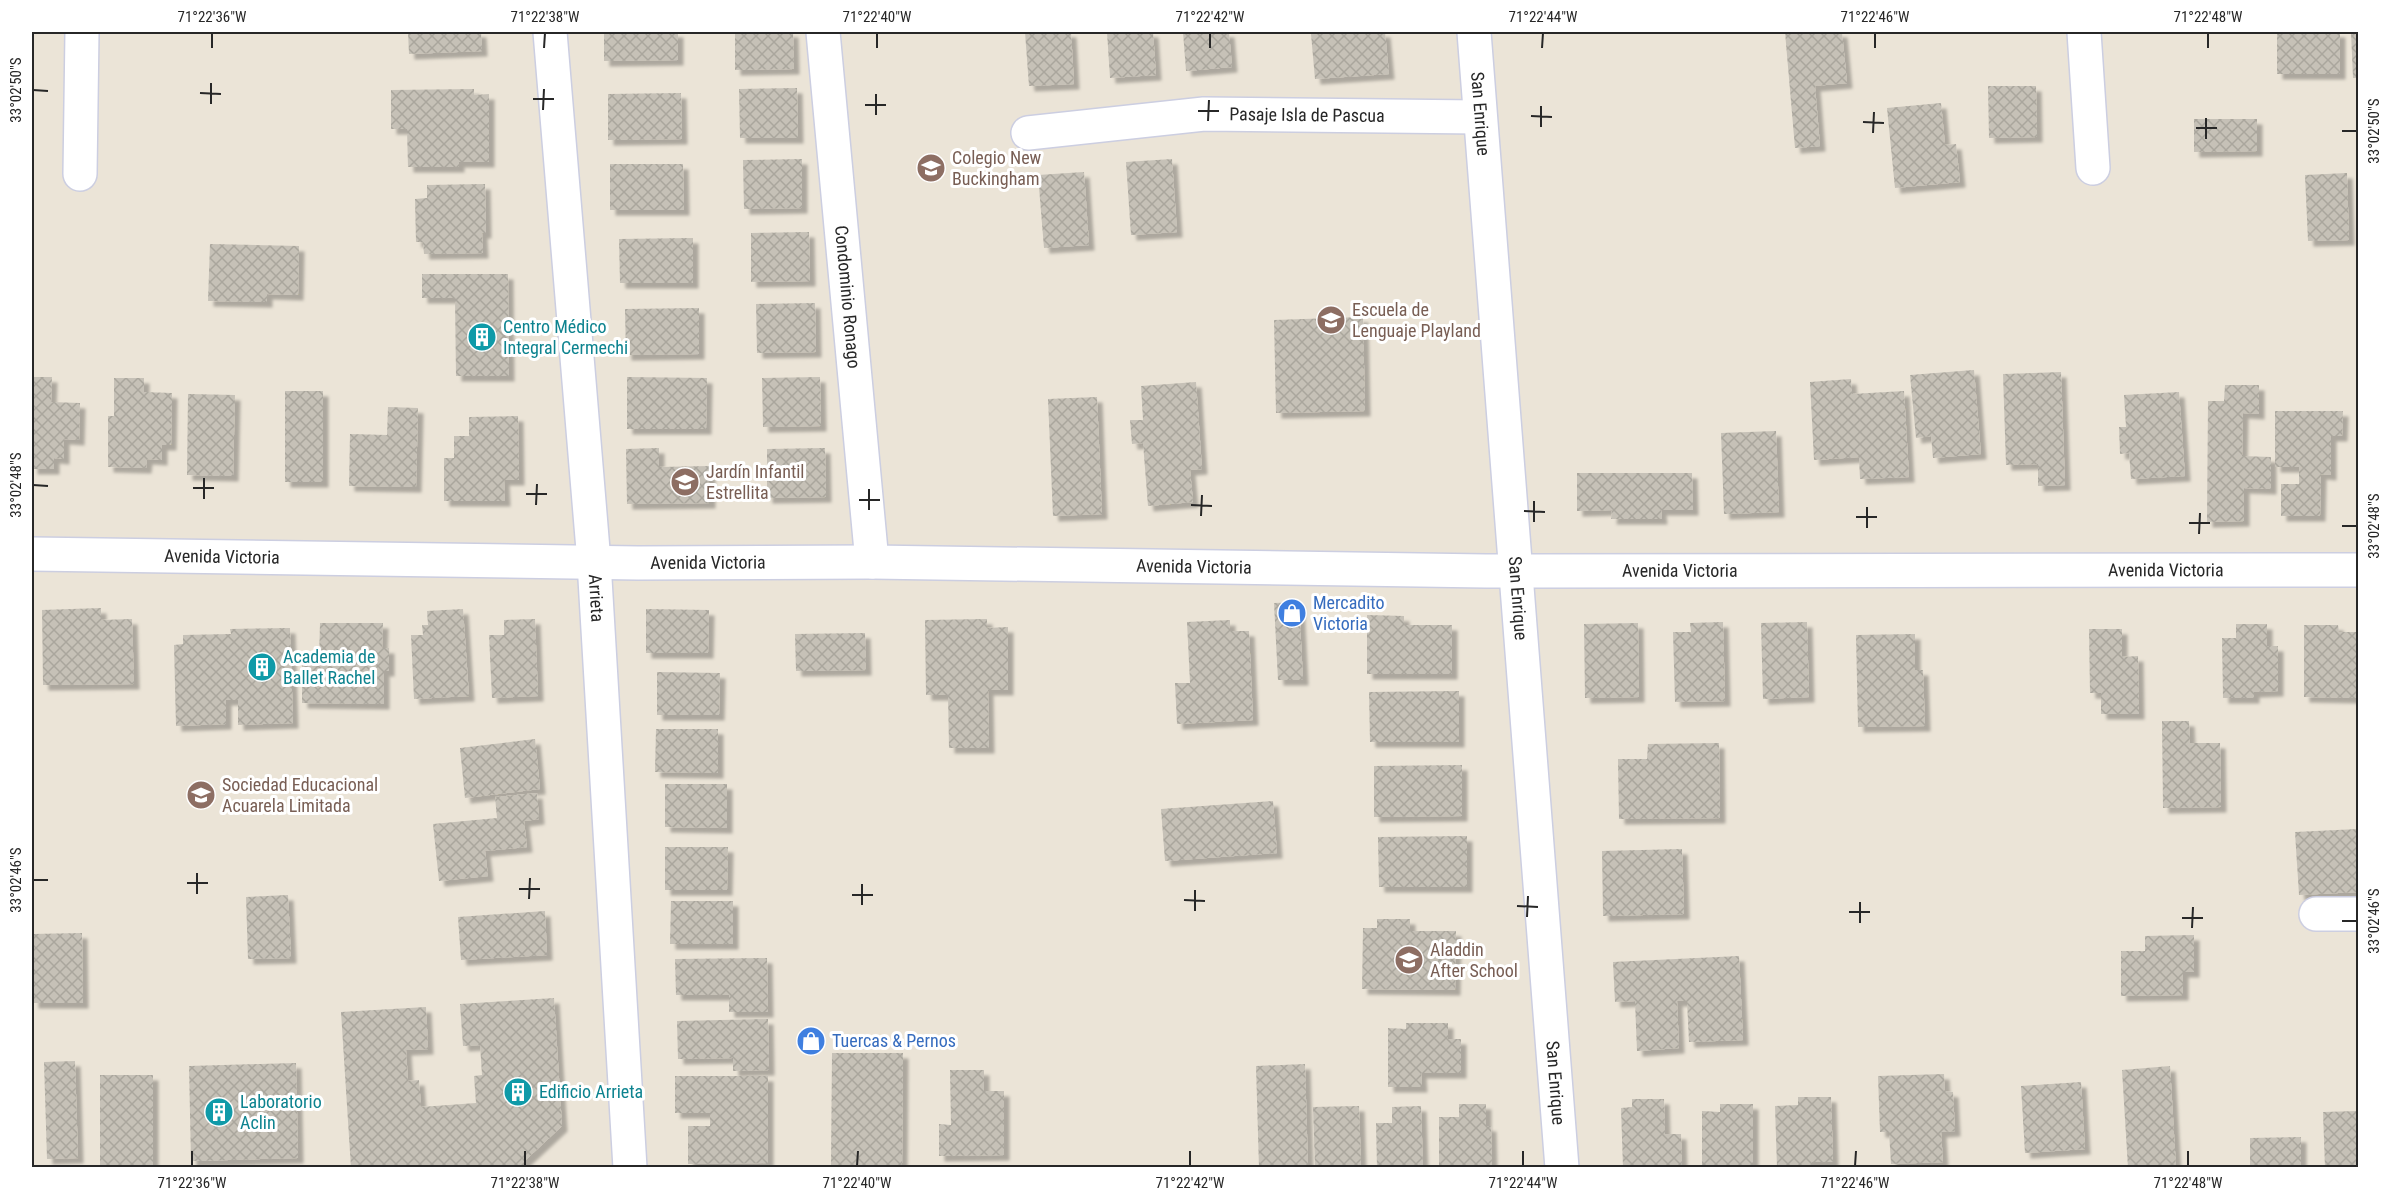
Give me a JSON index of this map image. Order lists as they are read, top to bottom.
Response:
{
  "streets": {
    "street": [
      "Pasaje Isla de Pascua",
      "San Enrique",
      "Condominio Ronago",
      "Avenida Victoria",
      "Arrieta"
    ]
  },
  "crossings": [
    ["Pasaje Isla de Pascua", "San Enrique"],
    ["San Enrique", "Avenida Victoria"],
    ["Condominio Ronago", "Avenida Victoria"],
    ["Avenida Victoria", "Arrieta"]
  ],
  "places": {
    "school or university": [
      "Colegio New Buckingham",
      "Escuela de Lenguaje Playland",
      "Jardín Infantil Estrellita",
      "Sociedad Educacional Acuarela Limitada",
      "Aladdin After School"
    ],
    "building": [
      "Centro Médico Integral Cermechi",
      "Academia de Ballet Rachel",
      "Edificio Arrieta",
      "Laboratorio Aclin"
    ],
    "shop": ["Mercadito Victoria", "Tuercas & Pernos"]
  },
  "coordinates": [
    "71°22'36\"W",
    "71°22'38\"W",
    "71°22'40\"W",
    "71°22'42\"W",
    "71°22'44\"W",
    "71°22'46\"W",
    "71°22'48\"W",
    "33°02'50\"S",
    "33°02'48\"S",
    "33°02'46\"S"
  ]
}
